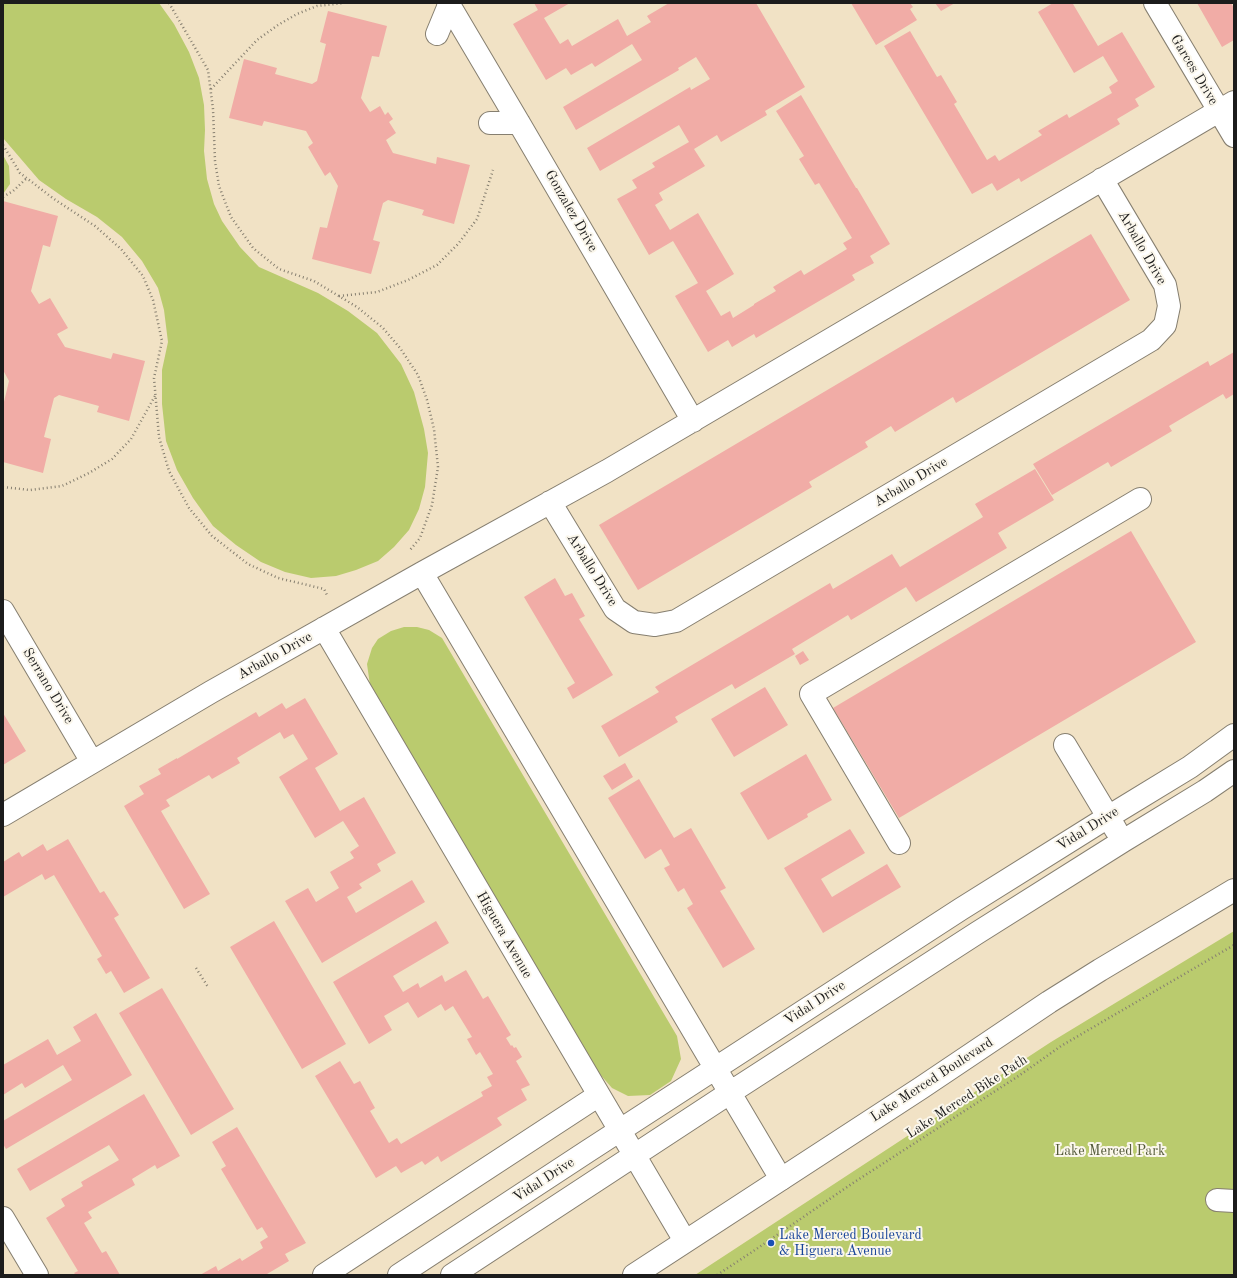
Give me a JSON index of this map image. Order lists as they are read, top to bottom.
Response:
{
  "streets": {
    "street": [
      "Garces Drive",
      "Gonzalez Drive",
      "Arballo Drive",
      "Serrano Drive",
      "Vidal Drive",
      "Higuera Avenue",
      "Lake Merced Boulevard"
    ],
    "path": ["Lake Merced Bike Path"]
  },
  "crossings": [
    ["Garces Drive", "Arballo Drive"],
    ["Gonzalez Drive", "Arballo Drive"],
    ["Arballo Drive", "Serrano Drive"],
    ["Arballo Drive", "Higuera Avenue"],
    ["Vidal Drive", "Higuera Avenue"],
    ["Higuera Avenue", "Lake Merced Boulevard"]
  ],
  "parks": ["Lake Merced Park"],
  "places": ["Lake Merced Boulevard & Higuera Avenue"]
}
